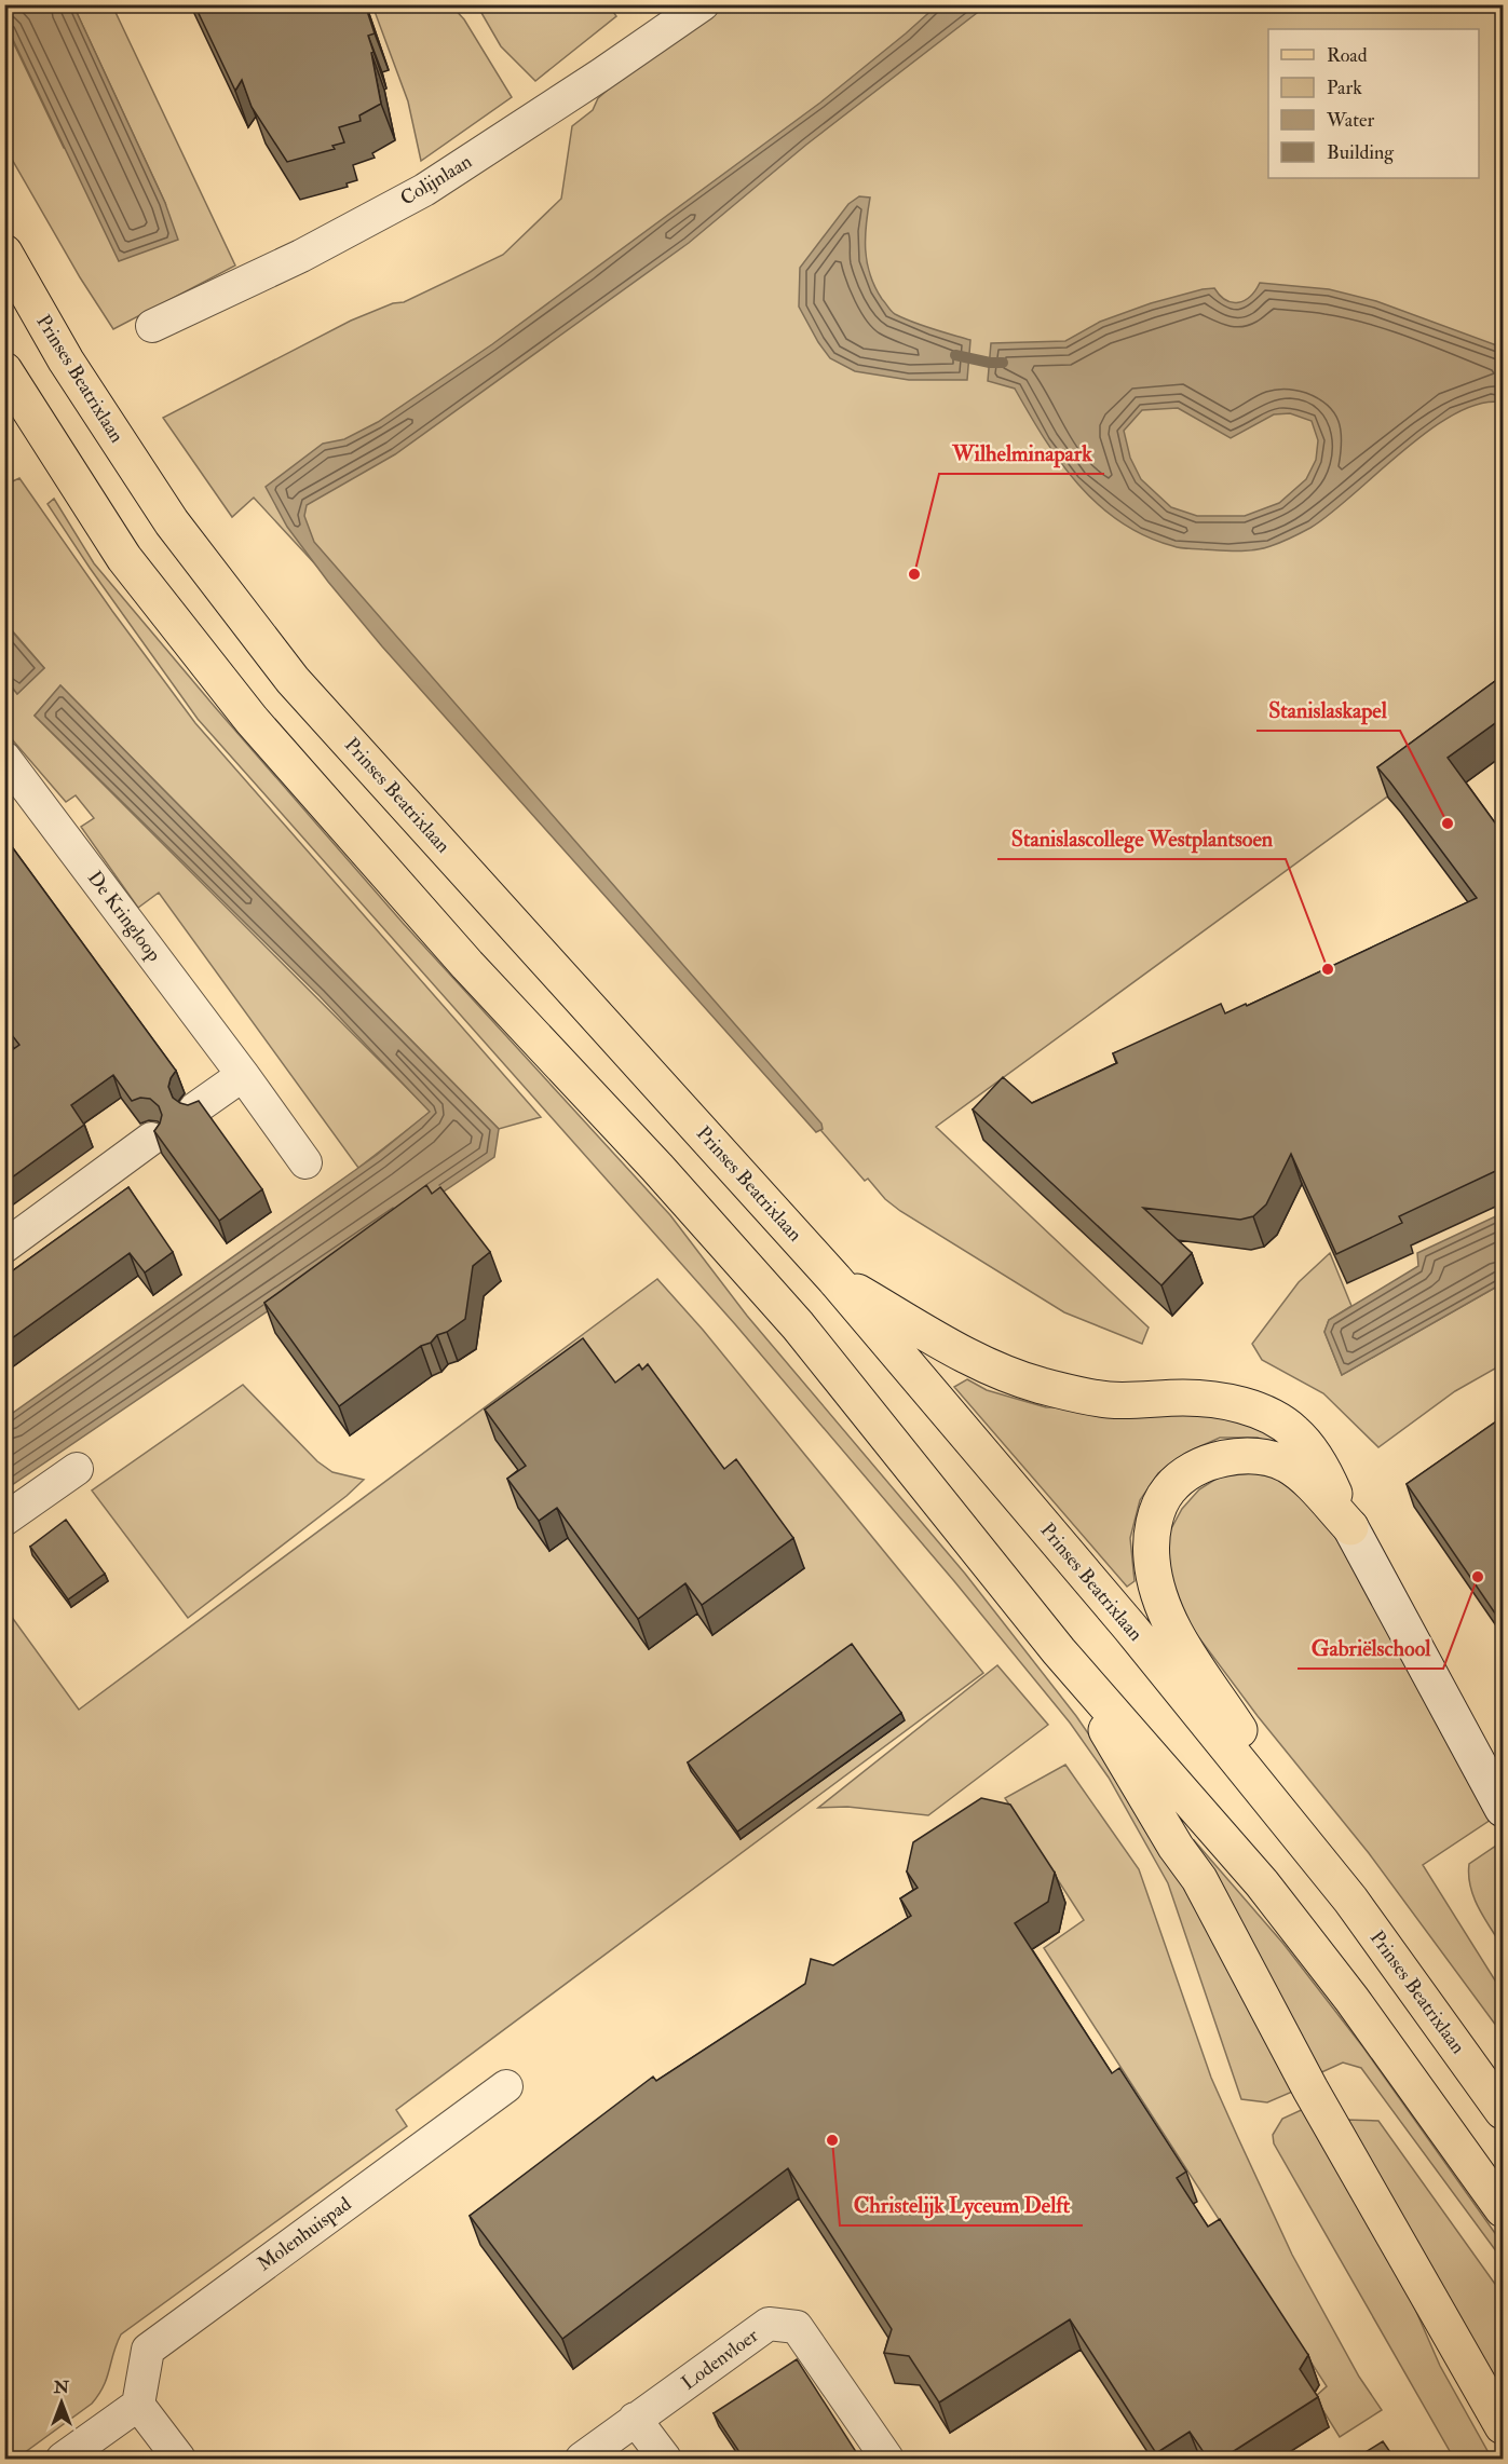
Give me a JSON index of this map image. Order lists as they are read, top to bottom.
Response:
{
  "streets": {
    "main road": ["Prinses Beatrixlaan"],
    "street": [
      "Colijnlaan",
      "De Kringloop",
      "Molenhuispad",
      "Lodenvloer"
    ]
  },
  "places": [
    "Wilhelminapark",
    "Stanislaskapel",
    "Stanislascollege Westplantsoen",
    "Gabriëlschool",
    "Christelijk Lyceum Delft"
  ],
  "legend": [
    "Road",
    "Park",
    "Water",
    "Building"
  ],
  "north": "top"
}
